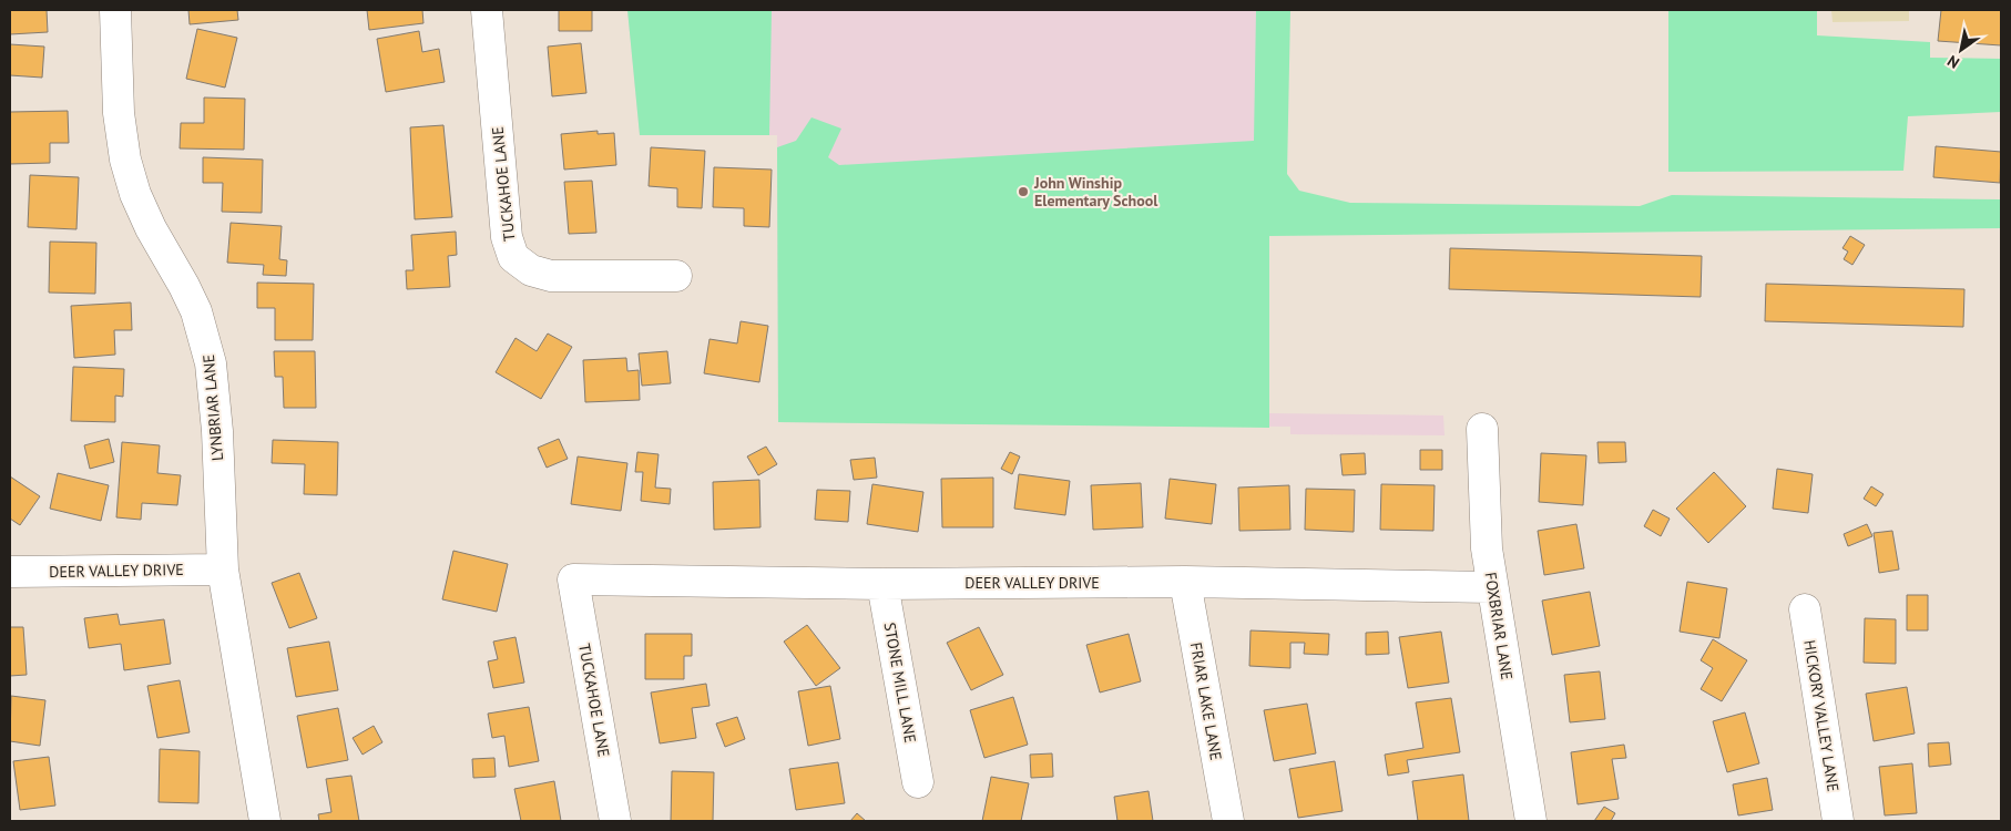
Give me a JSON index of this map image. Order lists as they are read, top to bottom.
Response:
{
  "streets": {
    "street": [
      "TUCKAHOE LANE",
      "LYNBRIAR LANE",
      "DEER VALLEY DRIVE",
      "FOXBRIAR LANE",
      "STONE MILL LANE",
      "FRIAR LAKE LANE",
      "HICKORY VALLEY LANE"
    ]
  },
  "crossings": [
    ["TUCKAHOE LANE", "DEER VALLEY DRIVE"],
    ["LYNBRIAR LANE", "DEER VALLEY DRIVE"],
    ["DEER VALLEY DRIVE", "FOXBRIAR LANE"],
    ["DEER VALLEY DRIVE", "STONE MILL LANE"],
    ["DEER VALLEY DRIVE", "FRIAR LAKE LANE"]
  ],
  "places": ["John Winship Elementary School"],
  "north": "bottom left"
}
